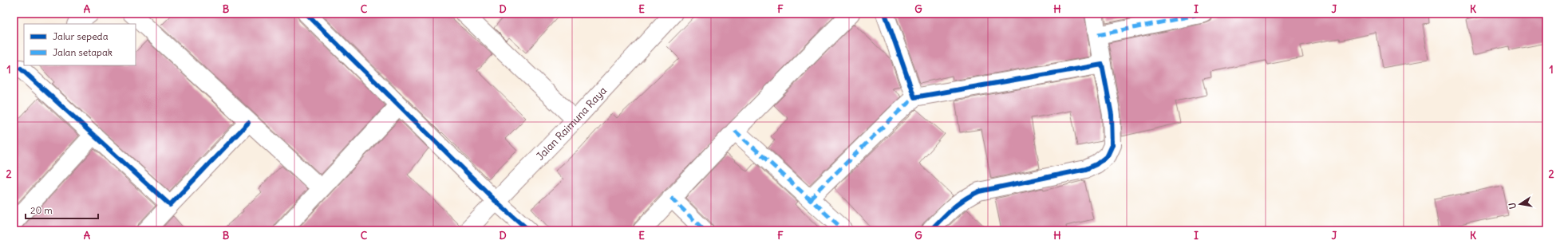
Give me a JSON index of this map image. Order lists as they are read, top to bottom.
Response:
{
  "streets": {
    "street": ["Jalan Raimuna Raya"]
  },
  "legend": ["Jalur sepeda", "Jalan setapak"],
  "scale_bar": "20 m",
  "north": "left",
  "grid": {
    "columns": [
      "A",
      "B",
      "C",
      "D",
      "E",
      "F",
      "G",
      "H",
      "I",
      "J",
      "K"
    ],
    "rows": ["1", "2"]
  }
}
